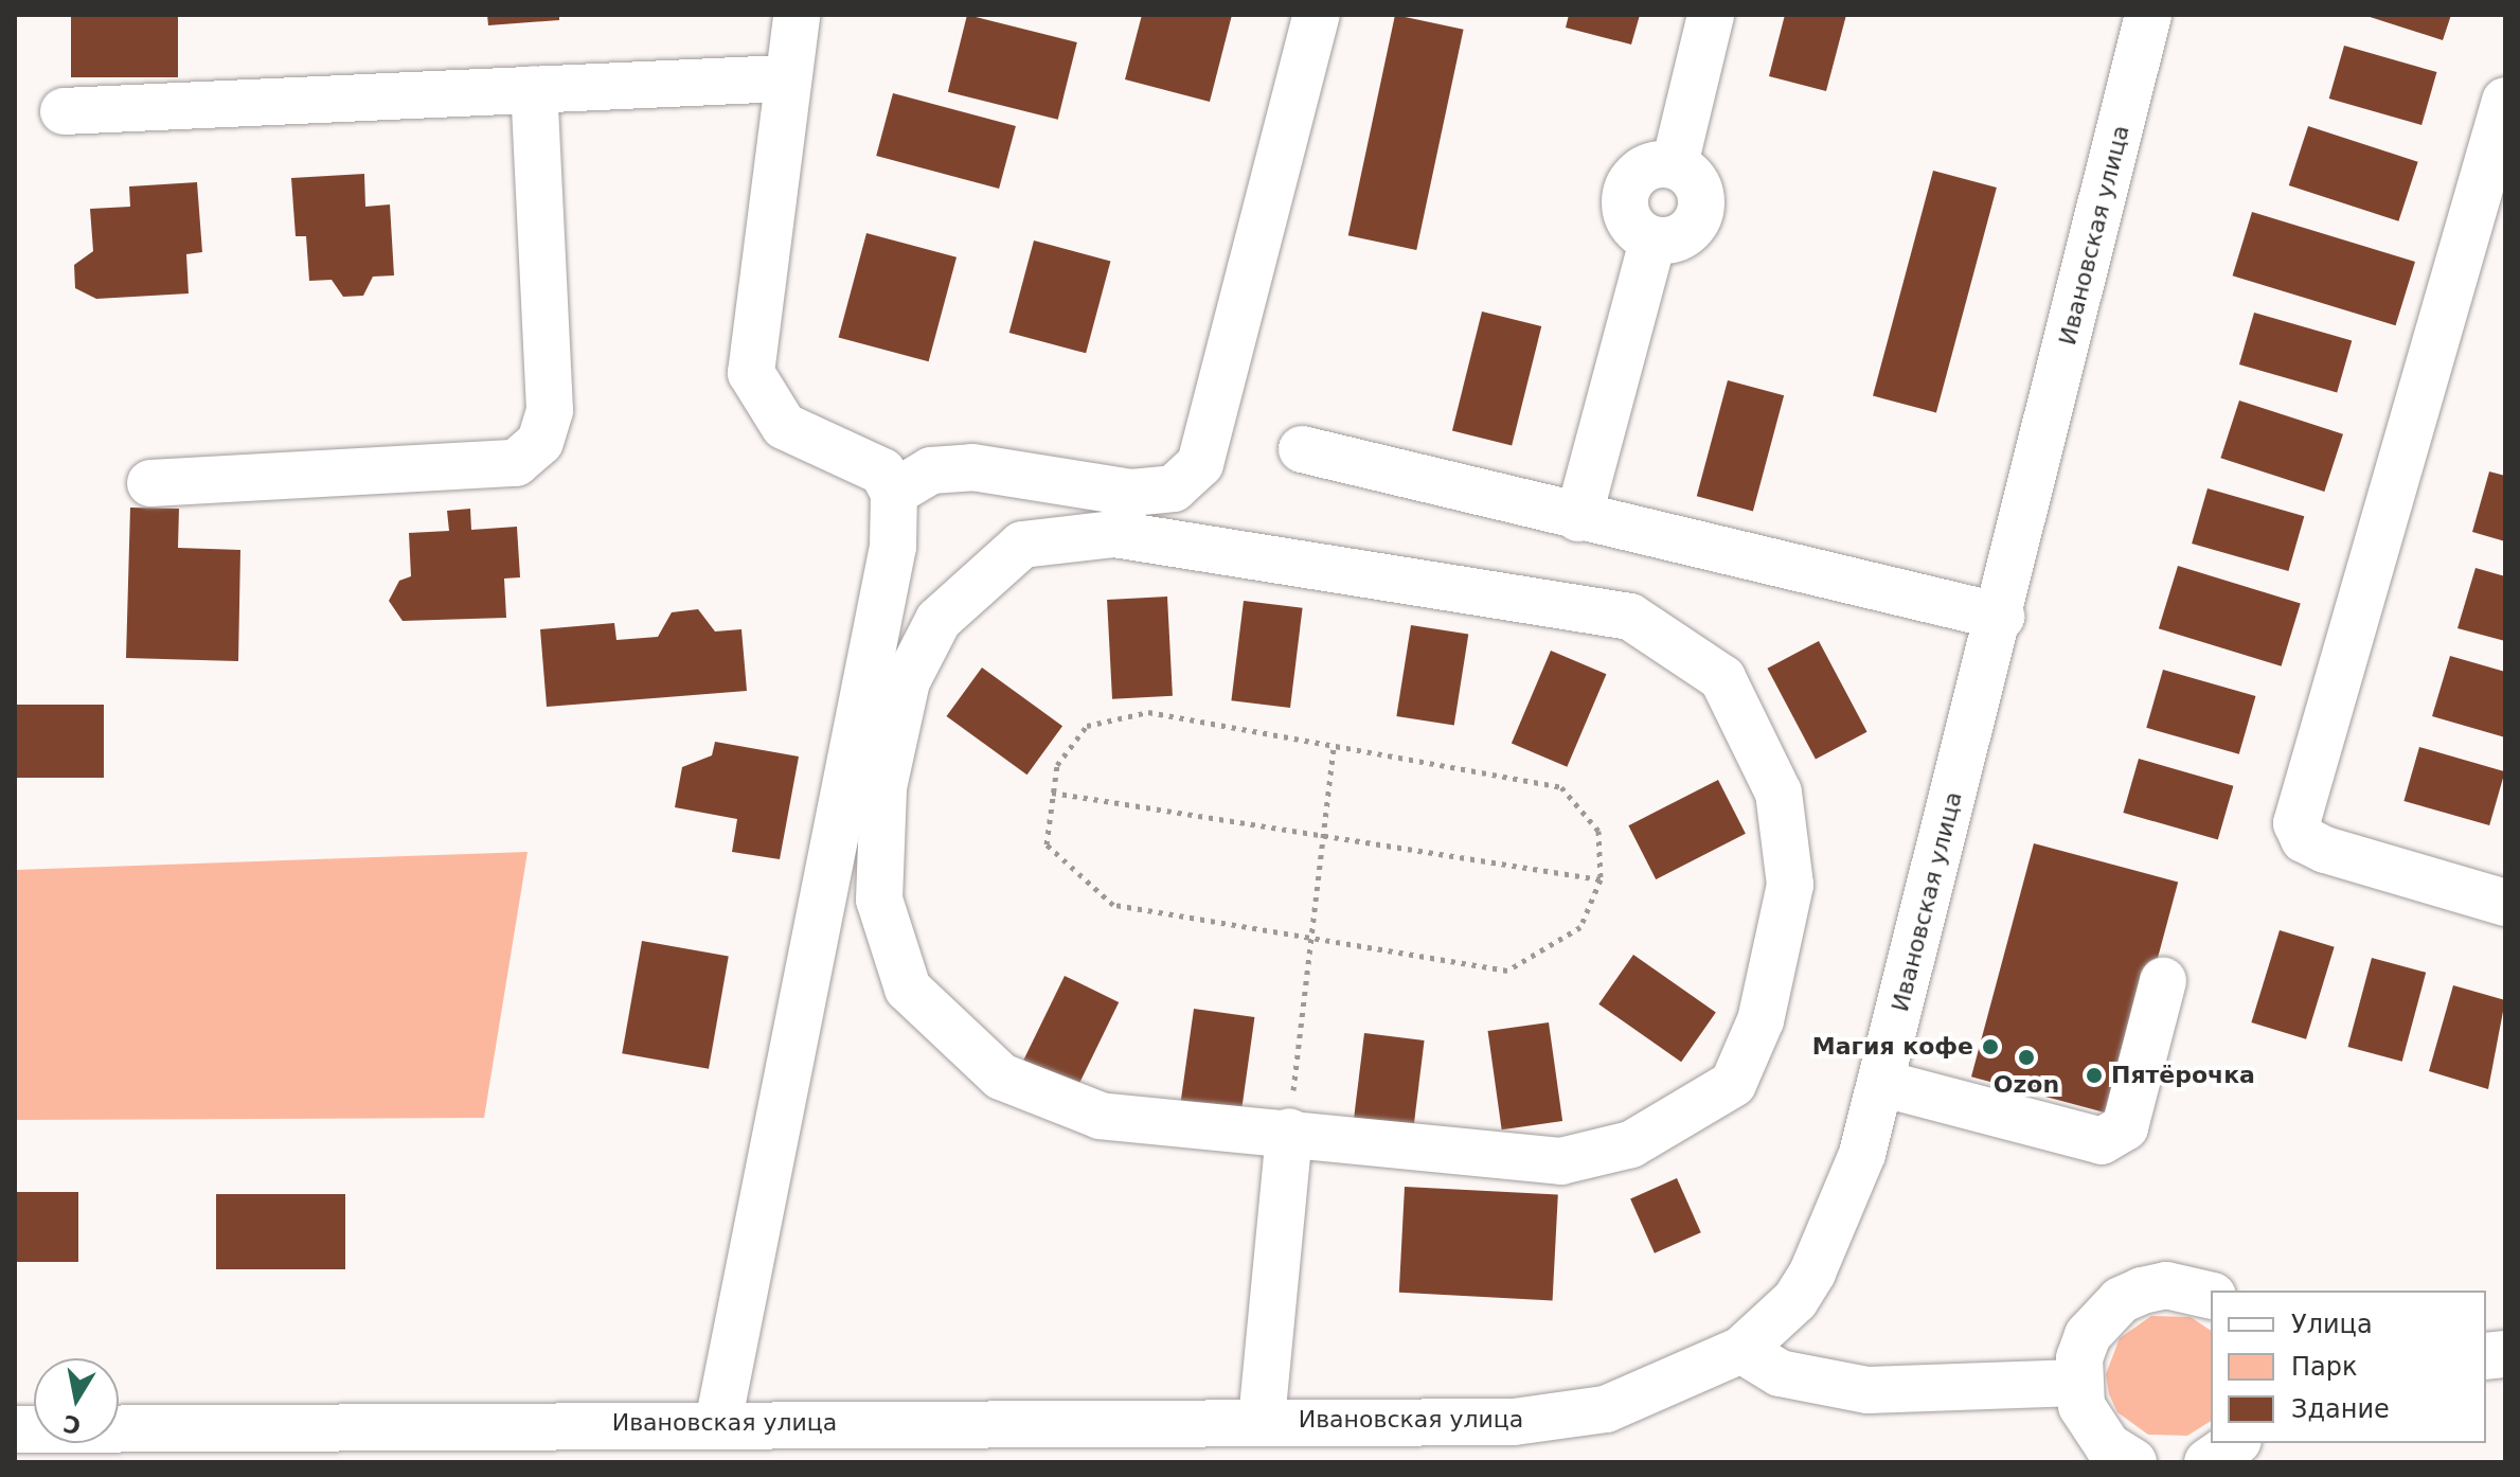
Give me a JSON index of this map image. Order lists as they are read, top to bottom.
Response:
{
  "streets": {
    "street": ["Ивановская улица"]
  },
  "places": ["Магия кофе", "Ozon", "Пятёрочка"],
  "legend": ["Улица", "Парк", "Здание"],
  "north": "bottom"
}
